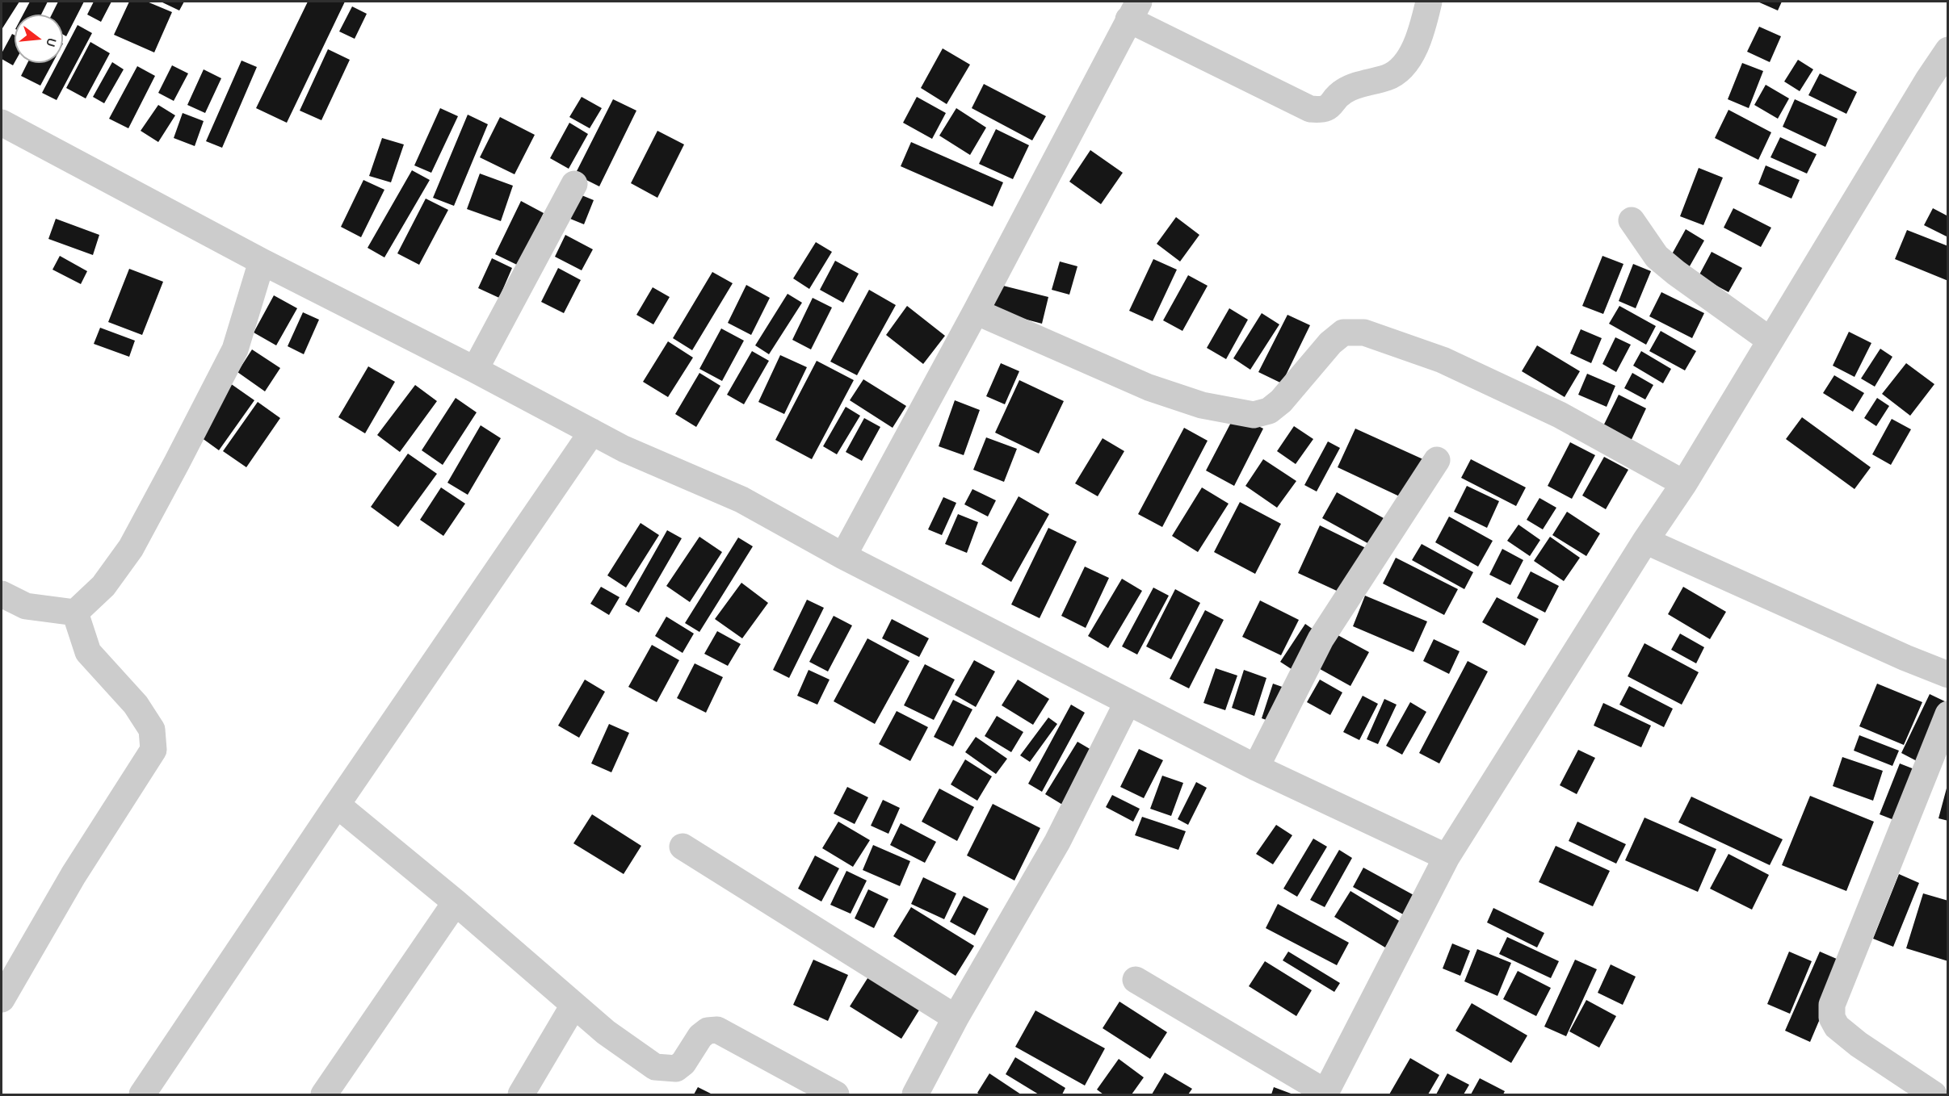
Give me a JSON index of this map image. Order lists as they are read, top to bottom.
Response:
{
  "north": "right"
}
